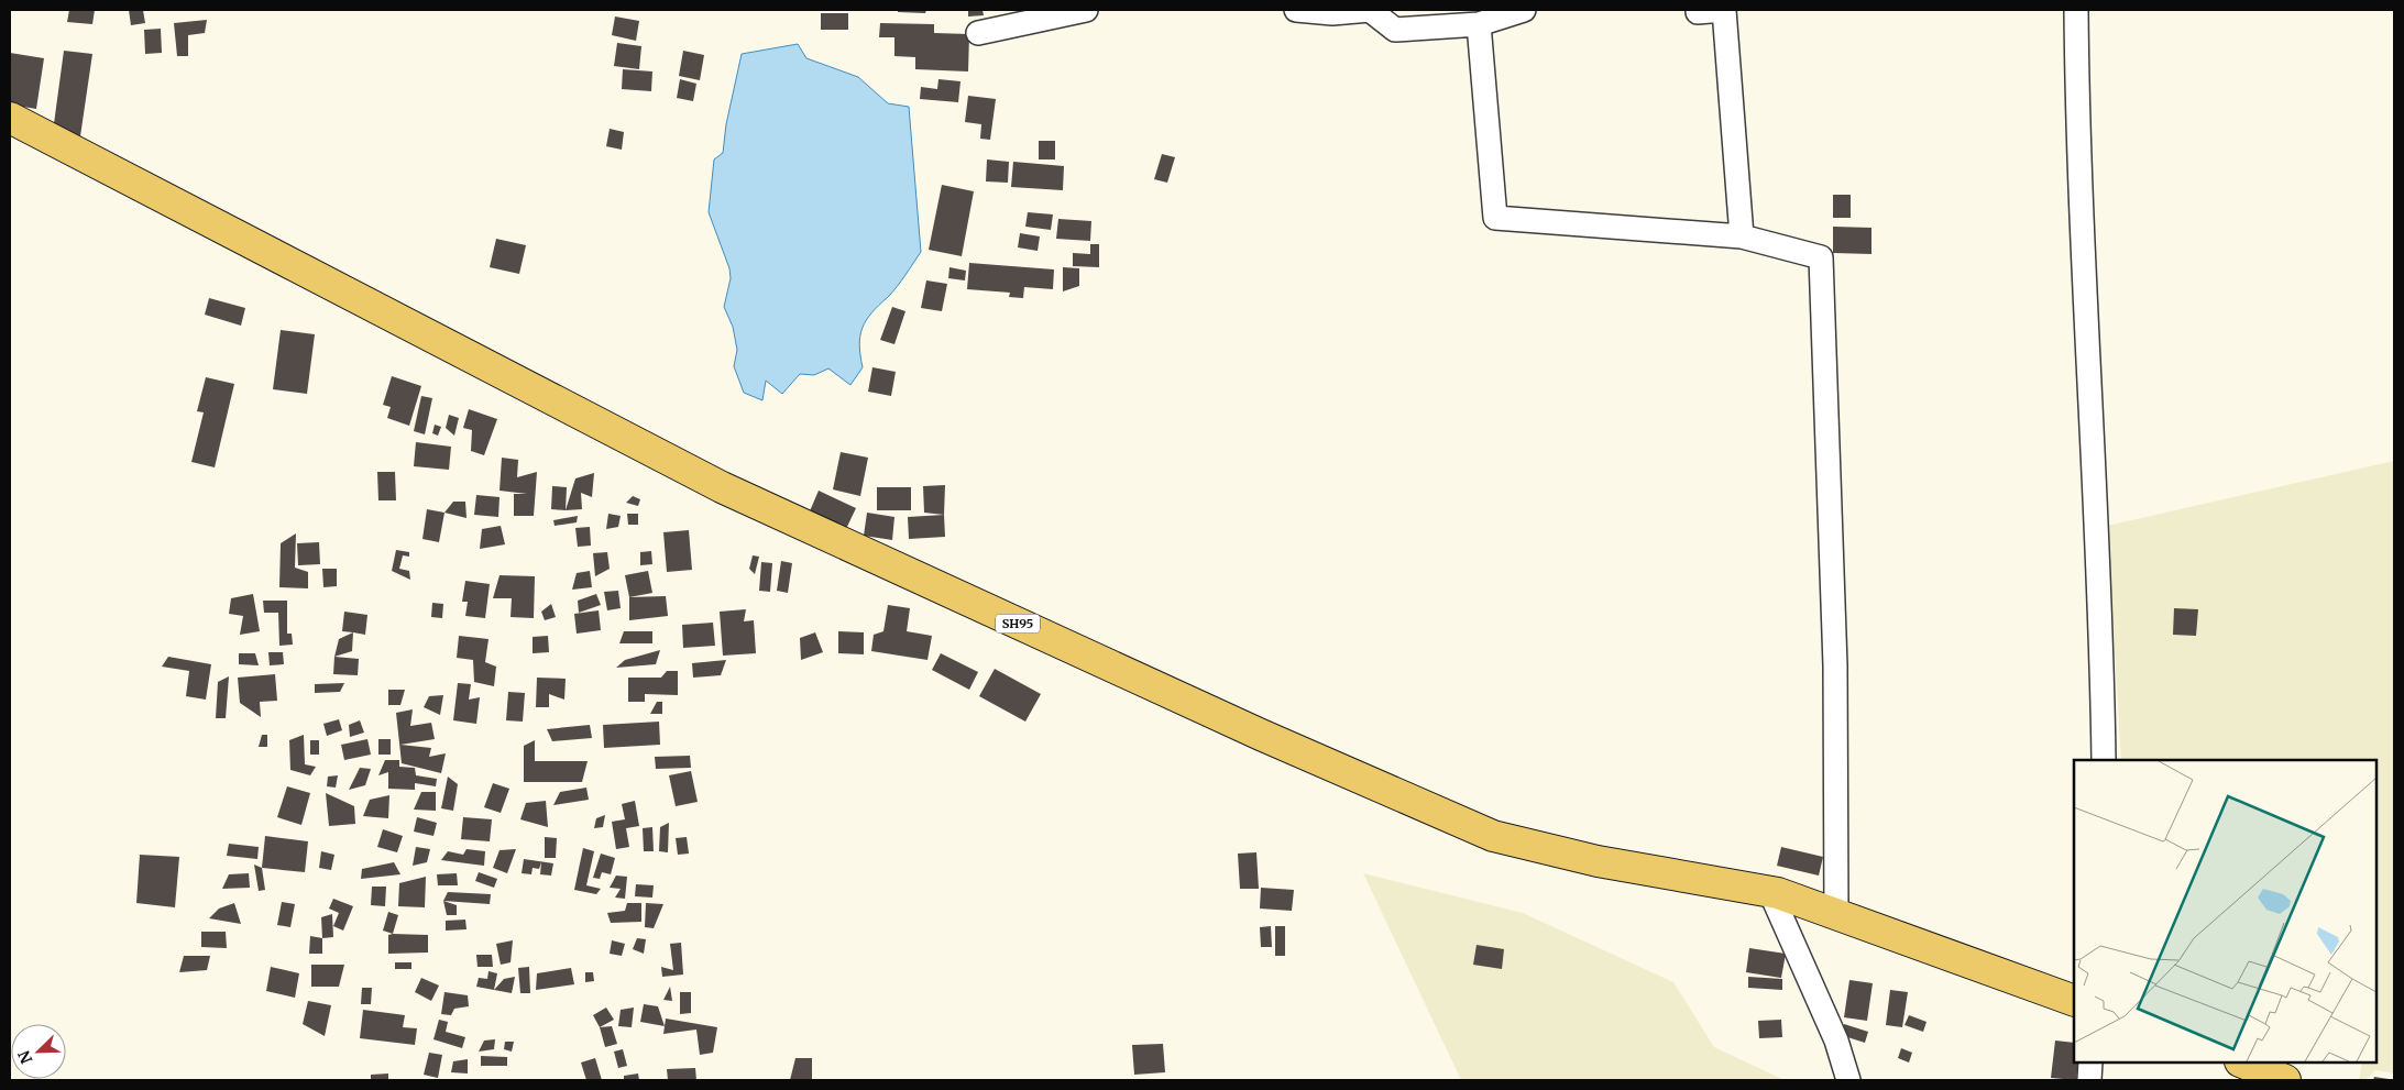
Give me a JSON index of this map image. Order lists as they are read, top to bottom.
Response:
{
  "streets": {
    "main road": ["SH95"]
  },
  "north": "bottom left"
}
